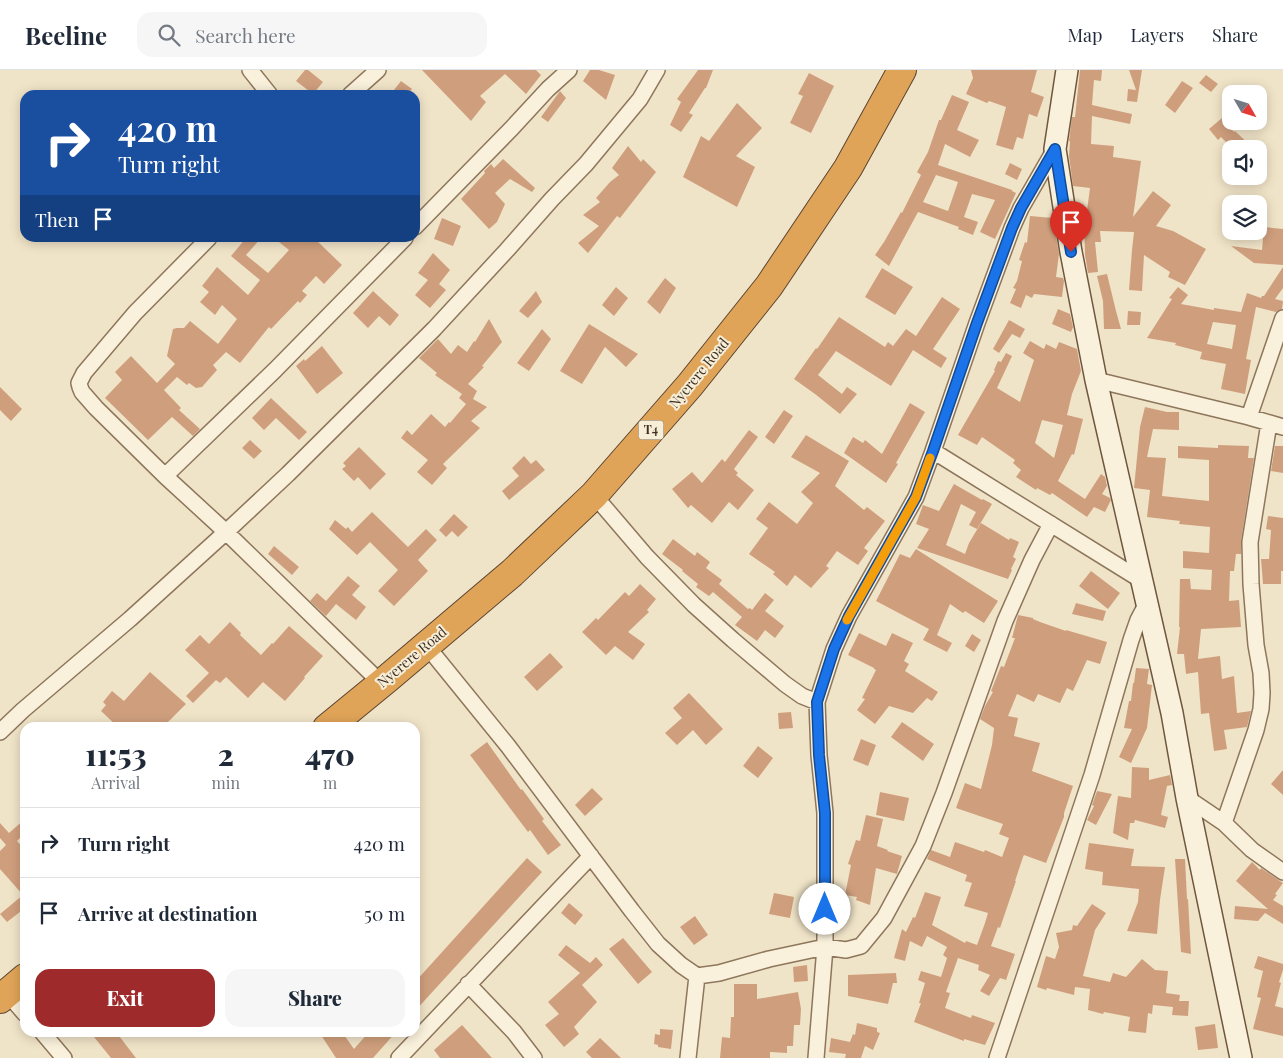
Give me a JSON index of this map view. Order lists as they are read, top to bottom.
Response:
{
  "streets": {
    "highway": ["Nyerere Road", "T4"]
  },
  "north": "bottom right",
  "page": {
    "header": "Beeline",
    "search": "Search here",
    "nav": ["Map", "Layers", "Share"],
    "turn": ["420 m", "Turn right"],
    "then": "Then",
    "eta": [
      "11:53",
      "Arrival",
      "2",
      "min",
      "470",
      "m"
    ],
    "list": [
      {
        "name": "Turn right",
        "value": "420 m"
      },
      {
        "name": "Arrive at destination",
        "value": "50 m"
      }
    ],
    "buttons": ["Exit", "Share"]
  }
}
